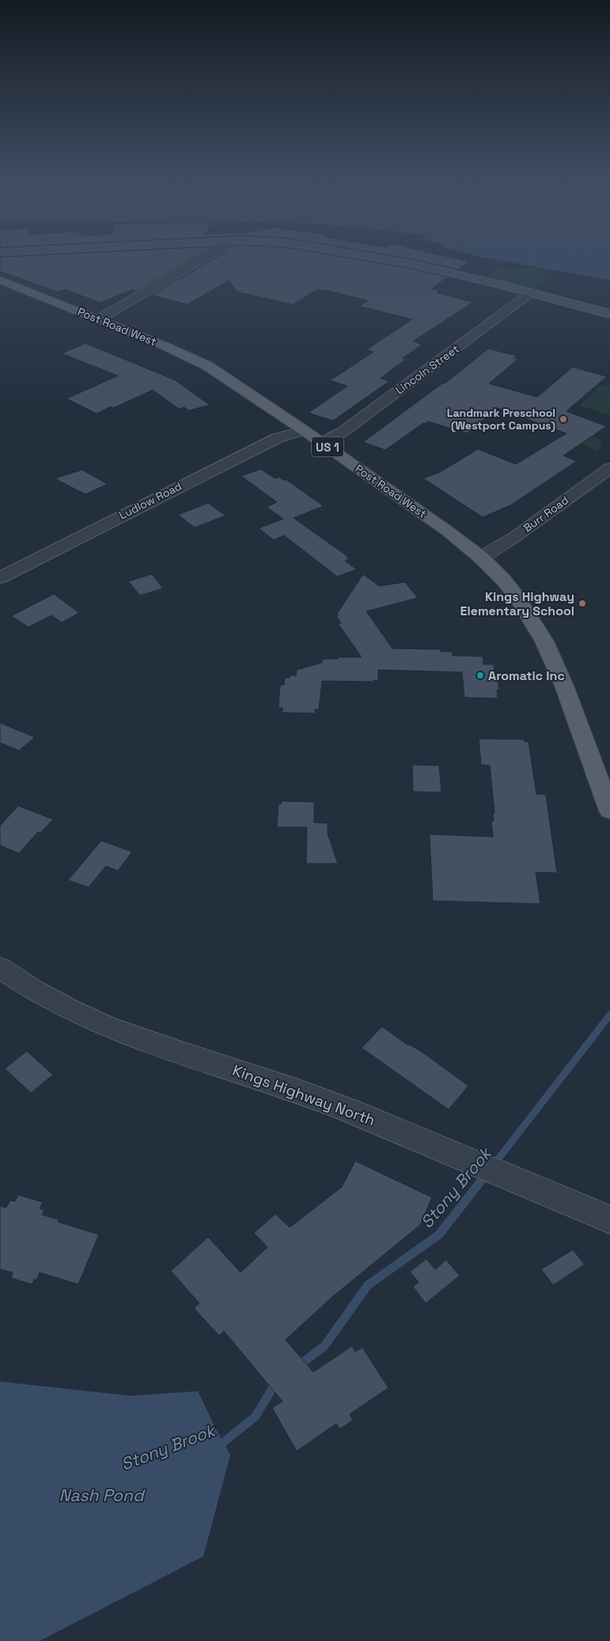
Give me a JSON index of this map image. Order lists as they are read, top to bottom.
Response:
{
  "streets": {
    "main road": ["Post Road West", "US 1"],
    "street": [
      "Lincoln Street",
      "Ludlow Road",
      "Burr Road",
      "Kings Highway North"
    ]
  },
  "crossings": [
    ["Post Road West", "Lincoln Street"],
    ["Post Road West", "Ludlow Road"],
    ["Post Road West", "Burr Road"]
  ],
  "water": ["Stony Brook", "Nash Pond"],
  "places": ["Landmark Preschool (Westport Campus)", "Kings Highway Elementary School", "Aromatic Inc"]
}
